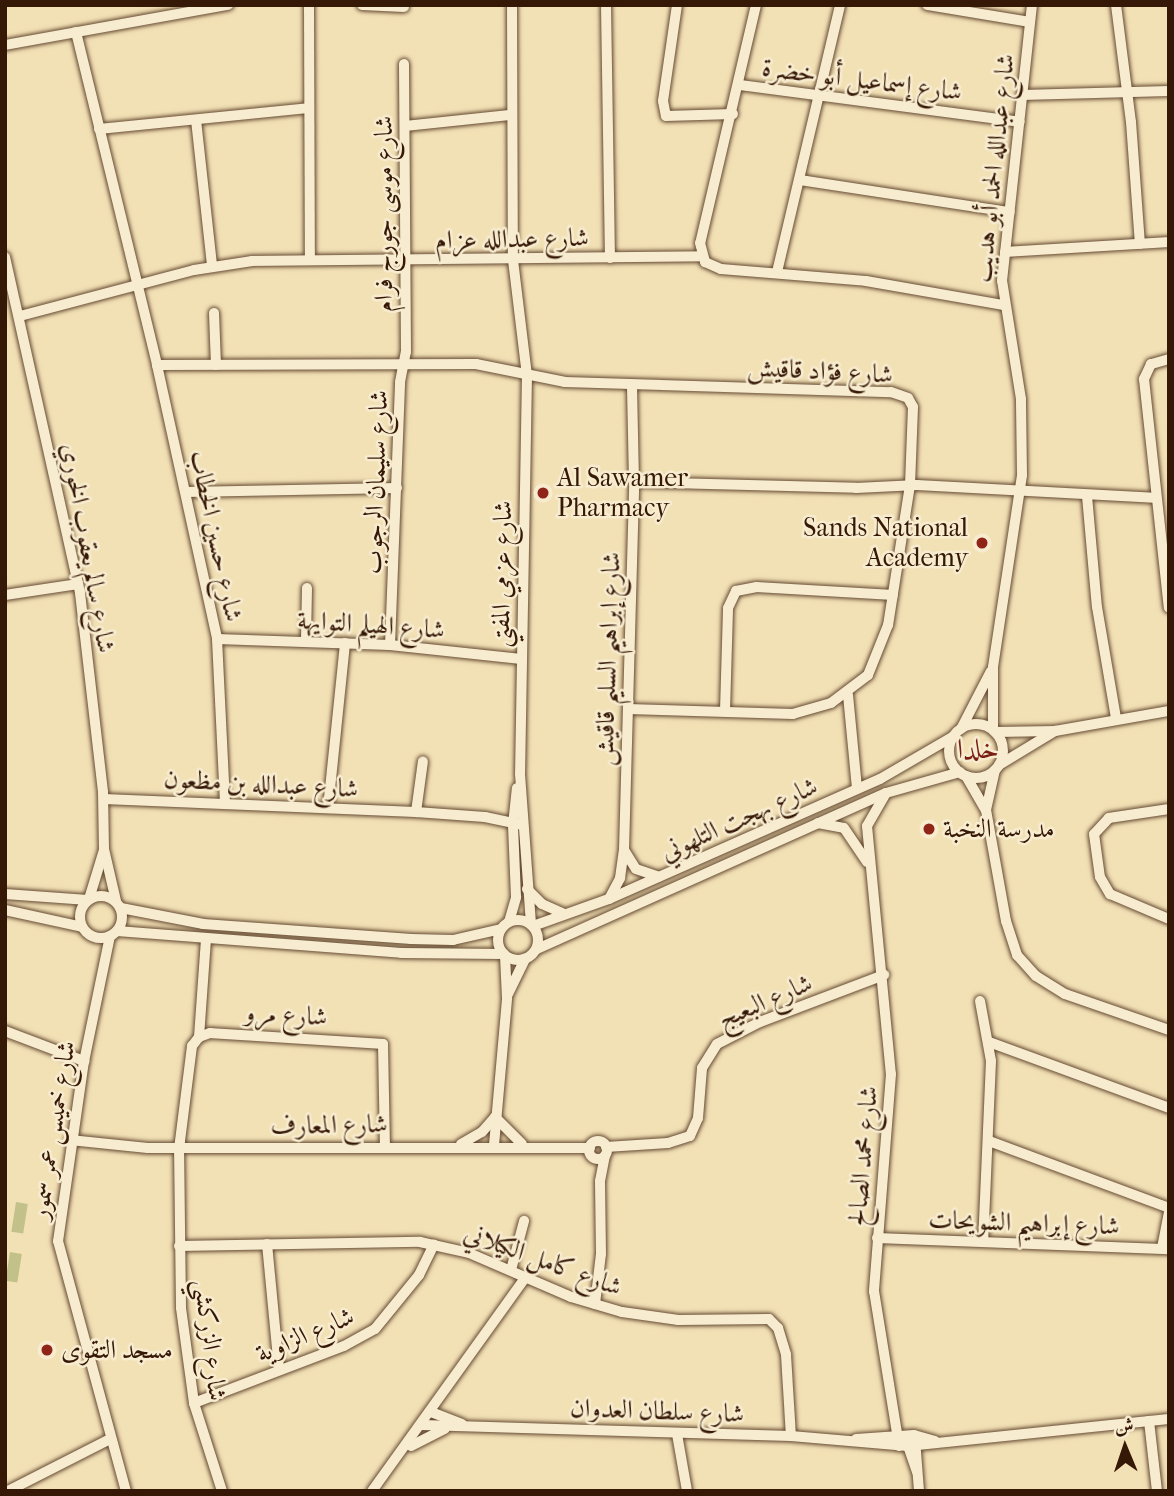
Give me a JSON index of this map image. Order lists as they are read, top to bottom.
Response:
{
  "streets": {
    "street": [
      "شارع إسماعيل أبو خضرة",
      "شارع عبدالله الحمد أبو هديب",
      "شارع موسى جورج فرام",
      "شارع عبدالله عزام",
      "شارع فؤاد قاقيش",
      "شارع سليمان الرجوب",
      "شارع حسين الخطاب",
      "شارع سالم يعقوب الخوري",
      "شارع عزمي المفتي",
      "شارع الهيلم التوايهة",
      "شارع إبراهيم السليم قاقيش",
      "شارع عبدالله بن مظعون",
      "شارع بهجت التلهوني",
      "شارع البعيج",
      "شارع مرو",
      "شارع المعارف",
      "شارع خميس عمر سمور",
      "شارع محمد الصالح",
      "شارع إبراهيم الشويحات",
      "شارع كامل الكيلاني",
      "شارع الزاوية",
      "شارع الزركشي",
      "شارع سلطان العدوان"
    ]
  },
  "crossings": [
    ["شارع إسماعيل أبو خضرة", "شارع عبدالله الحمد أبو هديب"],
    ["شارع عبدالله الحمد أبو هديب", "شارع عبدالله عزام"],
    ["شارع عبدالله الحمد أبو هديب", "شارع بهجت التلهوني"],
    ["شارع موسى جورج فرام", "شارع عبدالله عزام"],
    ["شارع موسى جورج فرام", "شارع فؤاد قاقيش"],
    ["شارع موسى جورج فرام", "شارع سليمان الرجوب"],
    ["شارع عبدالله عزام", "شارع حسين الخطاب"],
    ["شارع عبدالله عزام", "شارع سالم يعقوب الخوري"],
    ["شارع عبدالله عزام", "شارع عزمي المفتي"],
    ["شارع فؤاد قاقيش", "شارع سليمان الرجوب"],
    ["شارع فؤاد قاقيش", "شارع حسين الخطاب"],
    ["شارع فؤاد قاقيش", "شارع عزمي المفتي"],
    ["شارع فؤاد قاقيش", "شارع إبراهيم السليم قاقيش"],
    ["شارع سليمان الرجوب", "شارع الهيلم التوايهة"],
    ["شارع حسين الخطاب", "شارع الهيلم التوايهة"],
    ["شارع حسين الخطاب", "شارع عبدالله بن مظعون"],
    ["شارع سالم يعقوب الخوري", "شارع عبدالله بن مظعون"],
    ["شارع سالم يعقوب الخوري", "شارع خميس عمر سمور"],
    ["شارع عزمي المفتي", "شارع الهيلم التوايهة"],
    ["شارع عزمي المفتي", "شارع عبدالله بن مظعون"],
    ["شارع عزمي المفتي", "شارع بهجت التلهوني"],
    ["شارع إبراهيم السليم قاقيش", "شارع بهجت التلهوني"],
    ["شارع بهجت التلهوني", "شارع محمد الصالح"],
    ["شارع البعيج", "شارع المعارف"],
    ["شارع البعيج", "شارع محمد الصالح"],
    ["شارع مرو", "شارع المعارف"],
    ["شارع المعارف", "شارع خميس عمر سمور"],
    ["شارع المعارف", "شارع الزركشي"],
    ["شارع محمد الصالح", "شارع إبراهيم الشويحات"],
    ["شارع محمد الصالح", "شارع سلطان العدوان"],
    ["شارع كامل الكيلاني", "شارع الزاوية"],
    ["شارع كامل الكيلاني", "شارع الزركشي"],
    ["شارع كامل الكيلاني", "شارع سلطان العدوان"],
    ["شارع الزاوية", "شارع الزركشي"]
  ],
  "districts": ["خلدا"],
  "places": [
    "Al Sawamer Pharmacy",
    "Sands National Academy",
    "مدرسة النخبة",
    "مسجد التقوى"
  ],
  "north": "top"
}
